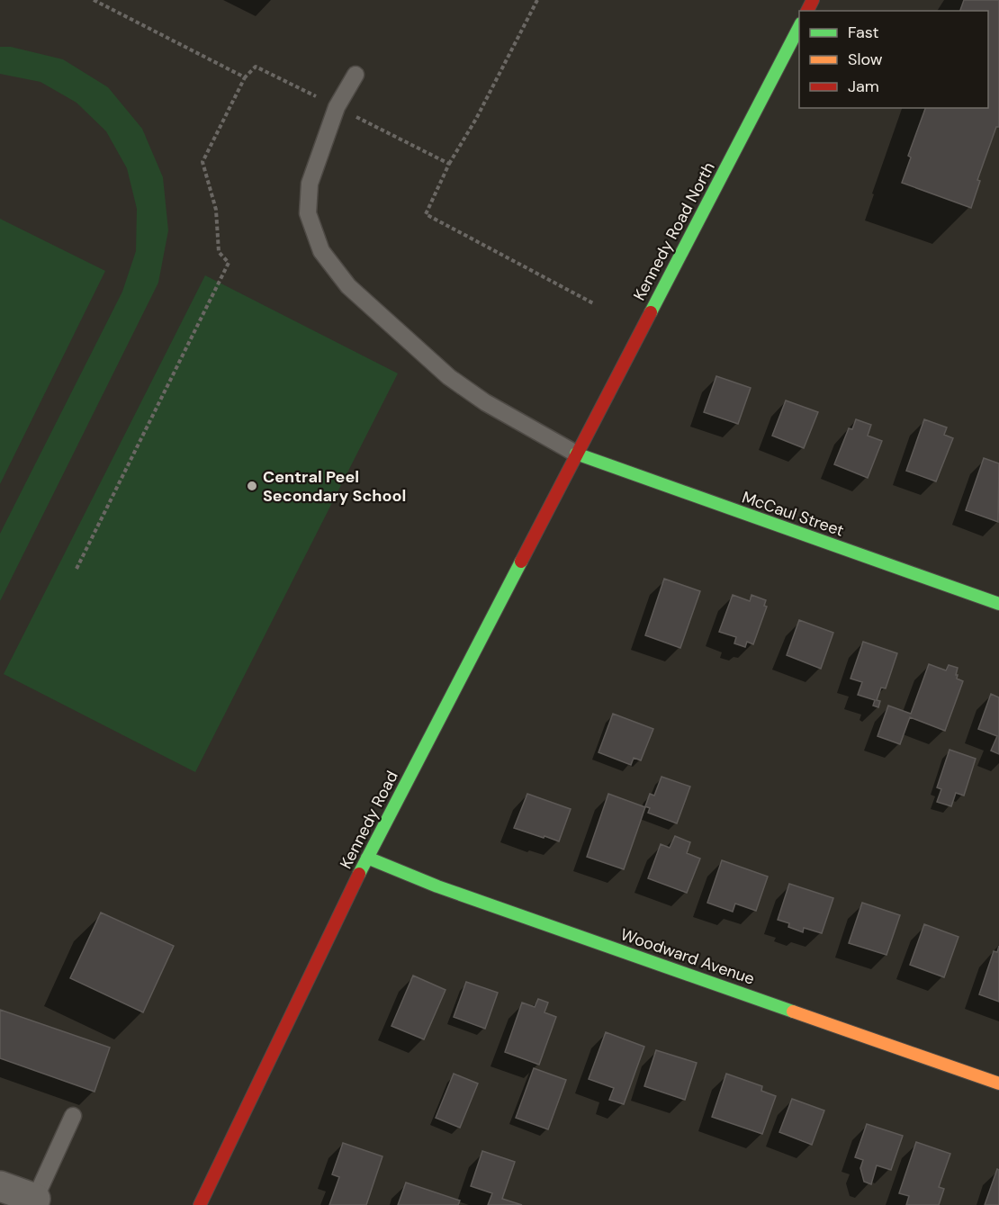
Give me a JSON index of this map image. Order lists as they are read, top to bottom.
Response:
{
  "streets": {
    "main road": [
      "Kennedy Road North",
      "McCaul Street",
      "Kennedy Road",
      "Woodward Avenue"
    ]
  },
  "crossings": [
    ["Kennedy Road North", "McCaul Street"],
    ["Kennedy Road North", "Kennedy Road"],
    ["McCaul Street", "Kennedy Road"],
    ["Kennedy Road", "Woodward Avenue"]
  ],
  "places": ["Central Peel Secondary School"],
  "legend": ["Fast", "Slow", "Jam"]
}
